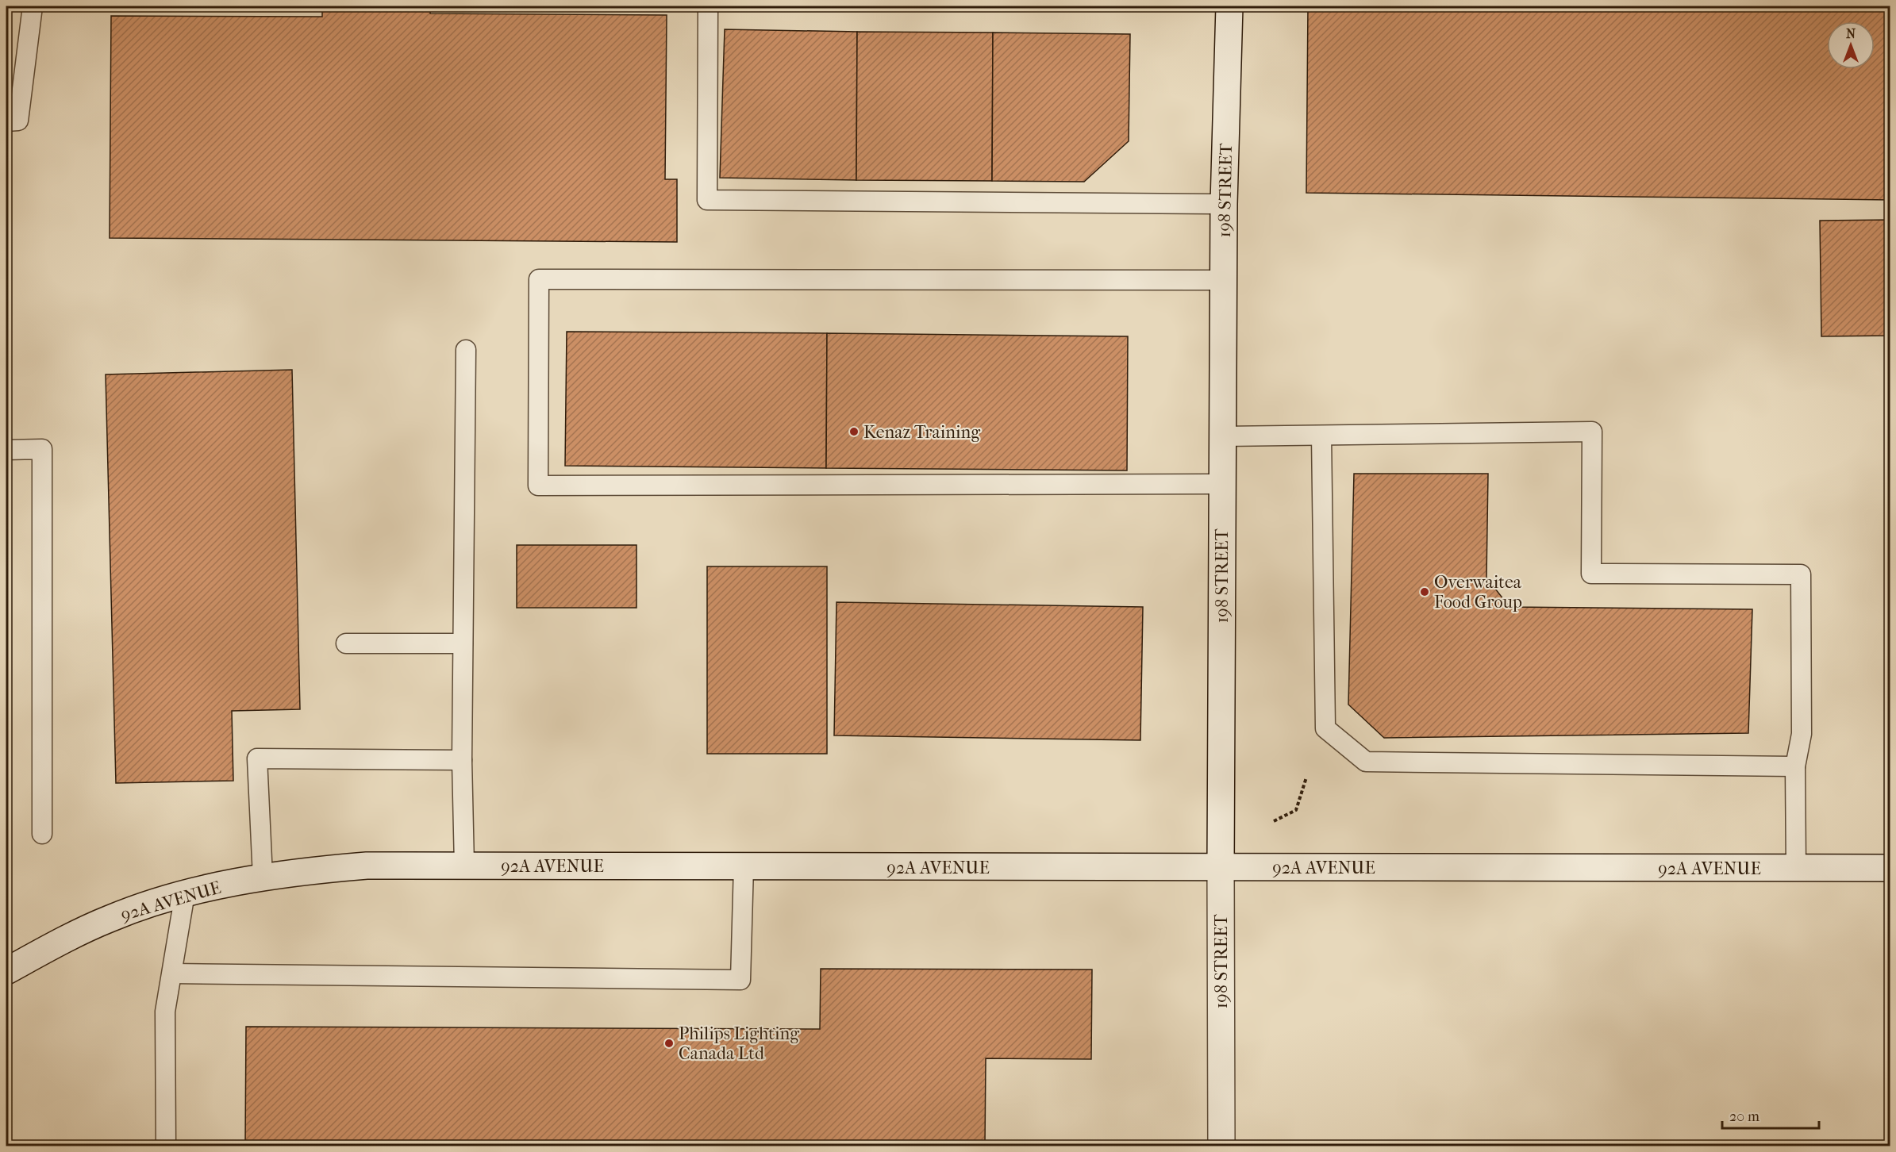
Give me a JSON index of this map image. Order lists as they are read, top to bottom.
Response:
{
  "streets": {
    "street": ["198 STREET", "92A AVENUE"]
  },
  "crossings": [
    ["198 STREET", "92A AVENUE"]
  ],
  "places": ["Kenaz Training", "Overwaitea Food Group", "Philips Lighting Canada Ltd"],
  "scale_bar": "20 m",
  "north": "top"
}
